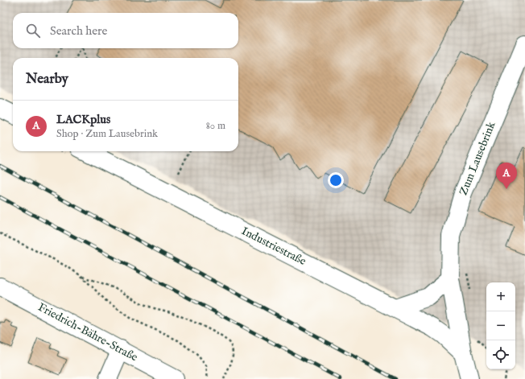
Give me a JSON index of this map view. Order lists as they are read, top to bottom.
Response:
{
  "streets": {
    "street": ["Zum Lausebrink", "Industriestraße", "Friedrich-Bähre-Straße"]
  },
  "crossings": [
    ["Zum Lausebrink", "Industriestraße"]
  ],
  "page": {
    "search": "Search here",
    "heading": "Nearby",
    "list": [
      {
        "mark": "A",
        "name": "LACKplus",
        "note": "Shop · Zum Lausebrink",
        "value": "80 m"
      }
    ],
    "pins": "A",
    "map_buttons": ["+", "−"]
  }
}
